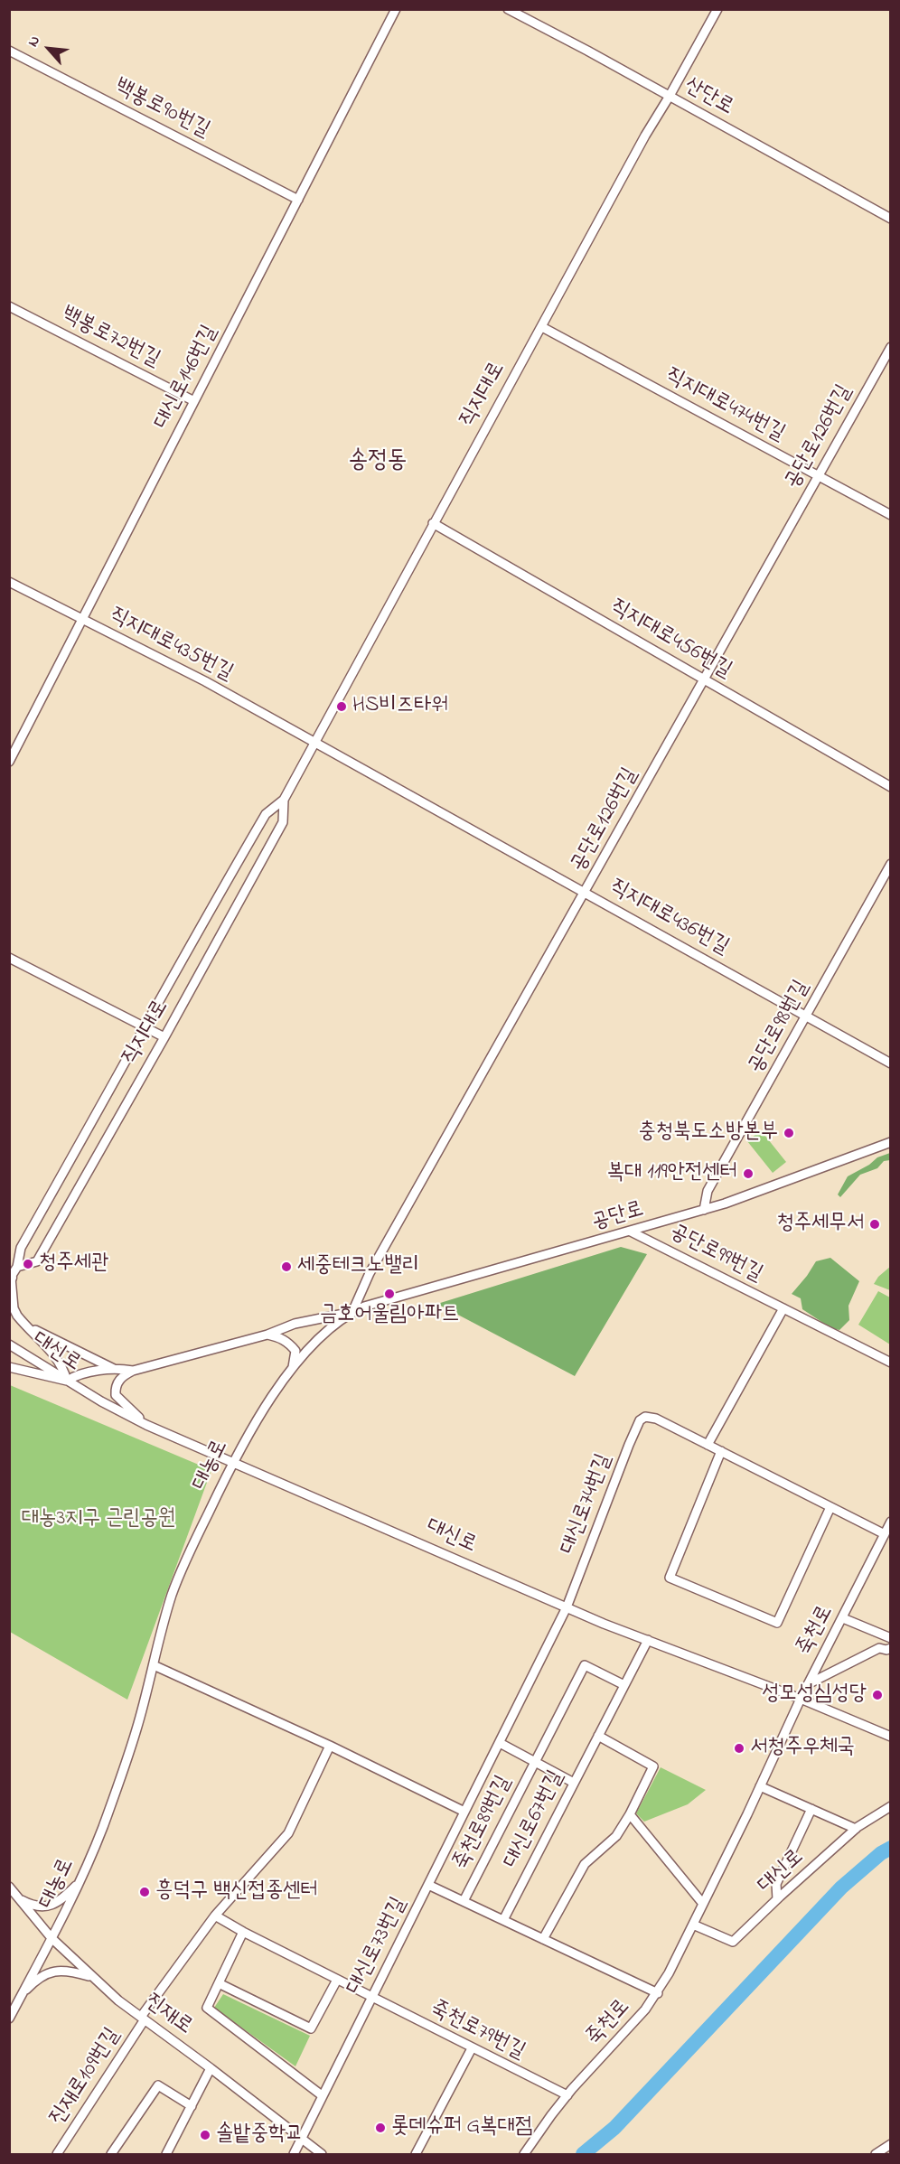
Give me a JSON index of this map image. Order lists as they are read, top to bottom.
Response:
{
  "streets": {
    "street": [
      "산단로",
      "백봉로90번길",
      "백봉로72번길",
      "대신로146번길",
      "직지대로",
      "직지대로474번길",
      "공단로126번길",
      "직지대로456번길",
      "직지대로435번길",
      "직지대로436번길",
      "공단로98번길",
      "공단로",
      "공단로99번길",
      "대신로",
      "대농로",
      "대신로74번길",
      "죽천로",
      "대신로67번길",
      "죽천로89번길",
      "대신로73번길",
      "진재로",
      "죽천로79번길",
      "진재로109번길"
    ]
  },
  "crossings": [
    ["산단로", "직지대로"],
    ["백봉로90번길", "대신로146번길"],
    ["백봉로72번길", "대신로146번길"],
    ["대신로146번길", "직지대로435번길"],
    ["직지대로", "직지대로474번길"],
    ["직지대로", "직지대로456번길"],
    ["직지대로", "직지대로435번길"],
    ["직지대로", "직지대로436번길"],
    ["직지대로474번길", "공단로126번길"],
    ["공단로126번길", "직지대로456번길"],
    ["공단로126번길", "직지대로436번길"],
    ["공단로126번길", "공단로"],
    ["공단로126번길", "대농로"],
    ["직지대로435번길", "직지대로436번길"],
    ["직지대로436번길", "공단로98번길"],
    ["공단로98번길", "공단로"],
    ["공단로", "공단로99번길"],
    ["공단로", "대농로"],
    ["대신로", "대농로"],
    ["대신로", "대신로74번길"],
    ["대신로", "죽천로"],
    ["대신로", "대신로67번길"],
    ["대신로", "대신로73번길"],
    ["대농로", "진재로"],
    ["대신로74번길", "대신로73번길"],
    ["죽천로", "죽천로89번길"],
    ["죽천로", "죽천로79번길"],
    ["대신로67번길", "죽천로89번길"],
    ["죽천로89번길", "대신로73번길"],
    ["대신로73번길", "진재로"],
    ["대신로73번길", "죽천로79번길"],
    ["진재로", "진재로109번길"],
    ["죽천로79번길", "진재로109번길"]
  ],
  "districts": ["송정동"],
  "parks": ["대농3지구 근린공원"],
  "places": [
    "HS비즈타워",
    "충청북도소방본부",
    "복대 119안전센터",
    "청주세무서",
    "청주세관",
    "세중테크노밸리",
    "금호어울림아파트",
    "성모성심성당",
    "서청주우체국",
    "흥덕구 백신접종센터",
    "롯데슈퍼 G복대점",
    "솔밭중학교"
  ],
  "north": "top left"
}
